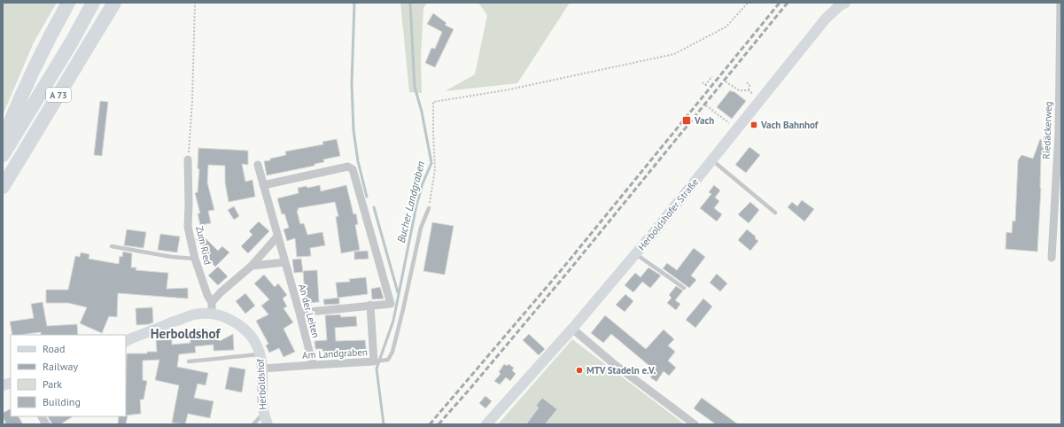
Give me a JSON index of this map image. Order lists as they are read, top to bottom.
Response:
{
  "streets": {
    "highway": ["A 73"],
    "street": [
      "Riedäckerweg",
      "Herboldshofer Straße",
      "Zum Ried",
      "An der Leiten",
      "Am Landgraben",
      "Herboldshof"
    ]
  },
  "crossings": [
    ["Zum Ried", "Herboldshof"],
    ["An der Leiten", "Am Landgraben"],
    ["Am Landgraben", "Herboldshof"]
  ],
  "districts": ["Herboldshof"],
  "water": ["Bucher Landgraben"],
  "places": {
    "transit": ["Vach", "Vach Bahnhof"],
    "other": ["MTV Stadeln e.V."]
  },
  "legend": [
    "Road",
    "Railway",
    "Park",
    "Building"
  ]
}
